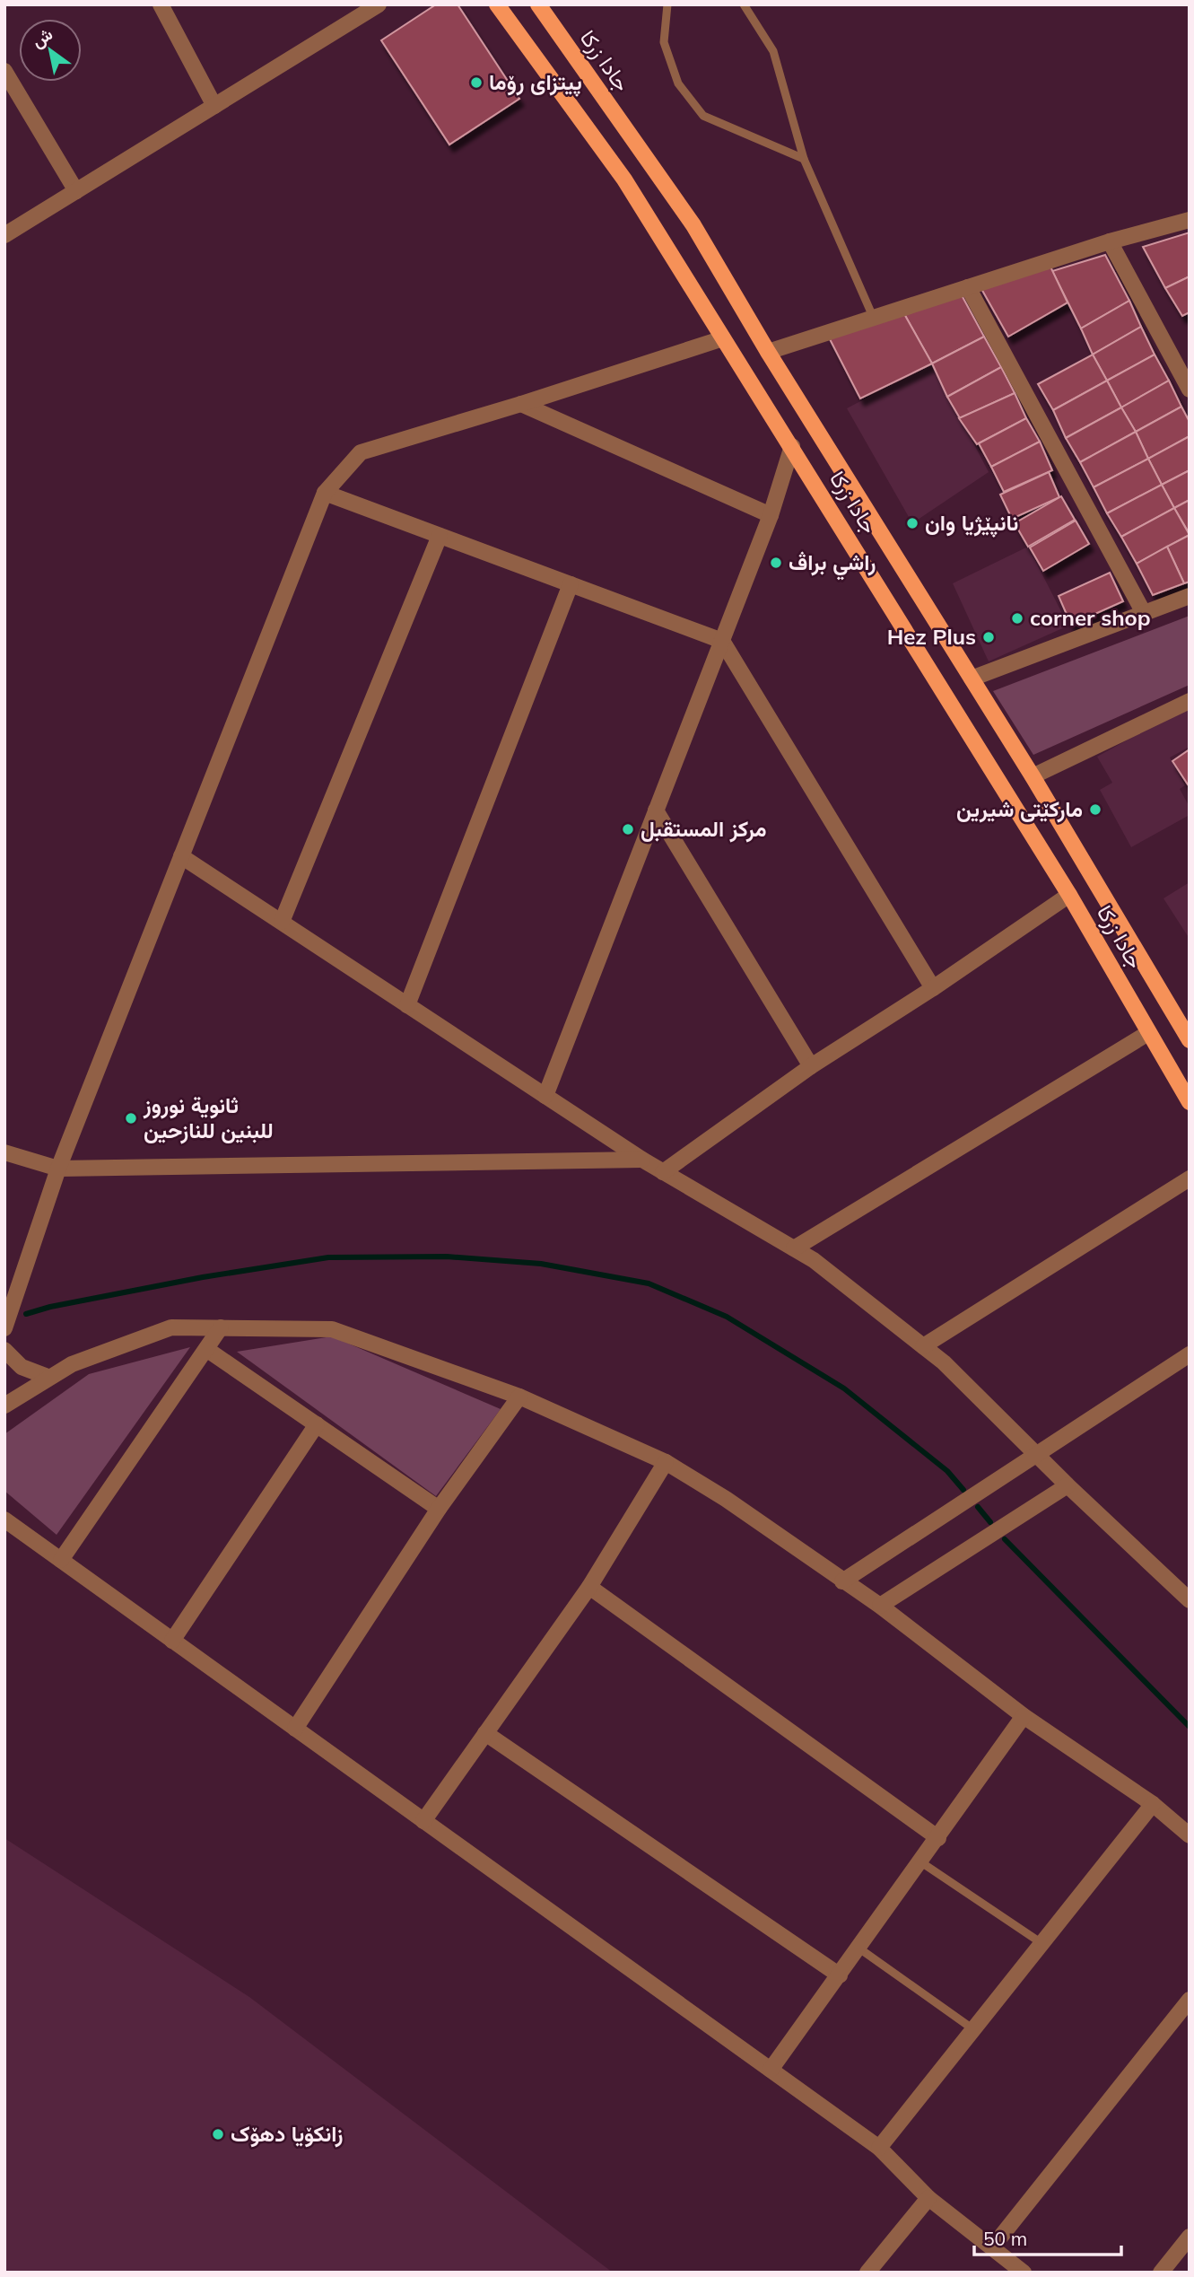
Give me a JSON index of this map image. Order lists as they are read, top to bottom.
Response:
{
  "streets": {
    "main road": ["جادا زرکا"]
  },
  "places": [
    "پیتزای رۆما",
    "نانپێژیا وان",
    "راشي براڤ",
    "corner shop",
    "Hez Plus",
    "مارکێتی شیرین",
    "مركز المستقبل",
    "ثانوية نوروز للبنين للنازحين",
    "زانکۆیا دهۆک"
  ],
  "scale_bar": "50 m",
  "north": "top left"
}
